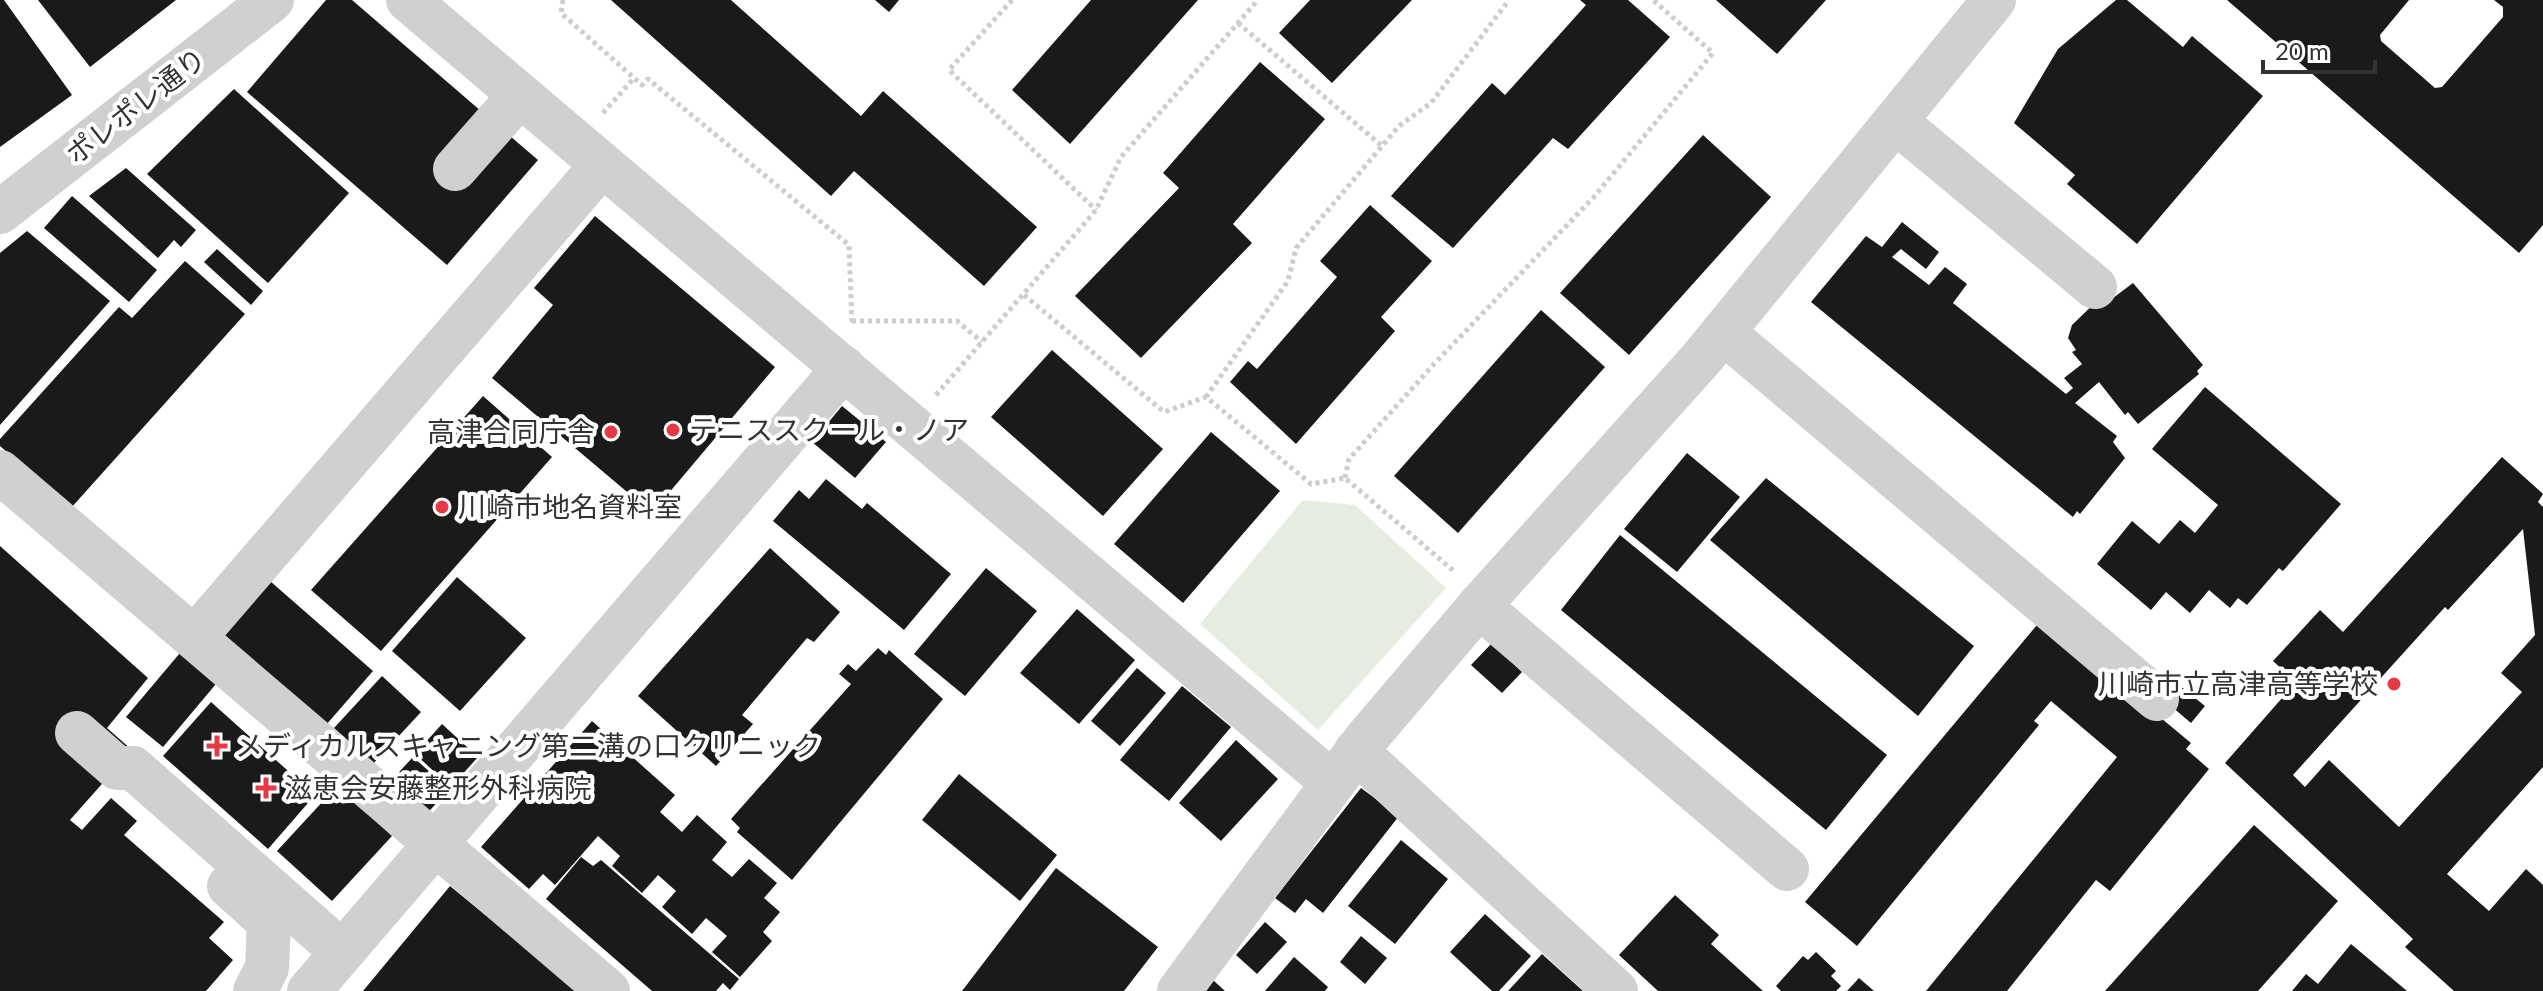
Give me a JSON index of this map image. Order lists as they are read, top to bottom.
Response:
{
  "streets": {
    "street": ["ポレポレ通り"]
  },
  "places": {
    "other": [
      "テニススクール・ノア",
      "高津合同庁舎",
      "川崎市地名資料室",
      "川崎市立高津高等学校"
    ],
    "health": ["メディカルスキャニング第二溝の口クリニック", "滋恵会安藤整形外科病院"]
  },
  "scale_bar": "20 m"
}
